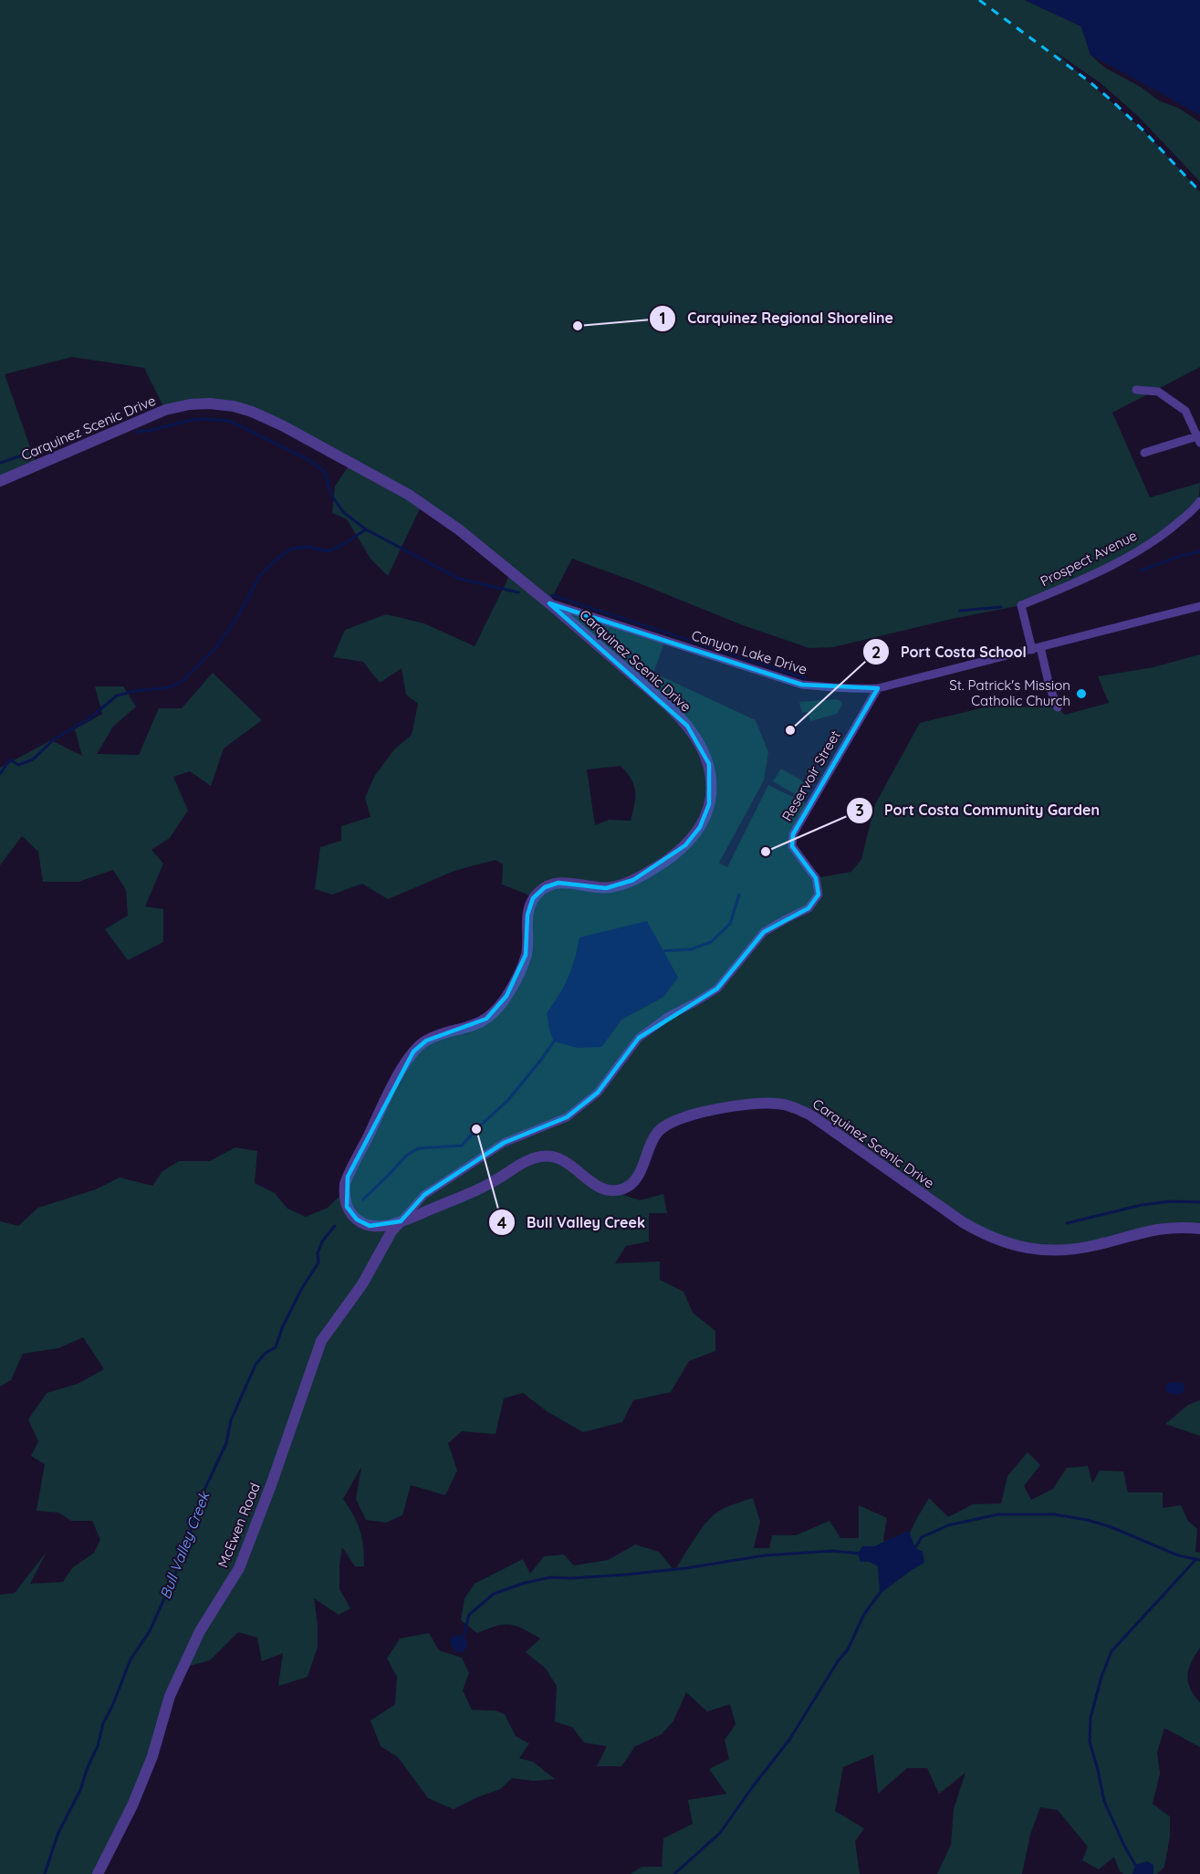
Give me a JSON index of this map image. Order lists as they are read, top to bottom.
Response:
{
  "streets": {
    "street": [
      "Carquinez Scenic Drive",
      "Prospect Avenue",
      "Canyon Lake Drive",
      "Reservoir Street",
      "McEwen Road"
    ]
  },
  "crossings": [
    ["Carquinez Scenic Drive", "Canyon Lake Drive"],
    ["Carquinez Scenic Drive", "Reservoir Street"],
    ["Carquinez Scenic Drive", "McEwen Road"],
    ["Prospect Avenue", "Canyon Lake Drive"],
    ["Canyon Lake Drive", "Reservoir Street"],
    ["Reservoir Street", "McEwen Road"]
  ],
  "water": ["Bull Valley Creek"],
  "places": [
    "Carquinez Regional Shoreline",
    "St. Patrick's Mission Catholic Church",
    "Port Costa School",
    "Port Costa Community Garden",
    "Bull Valley Creek"
  ]
}
